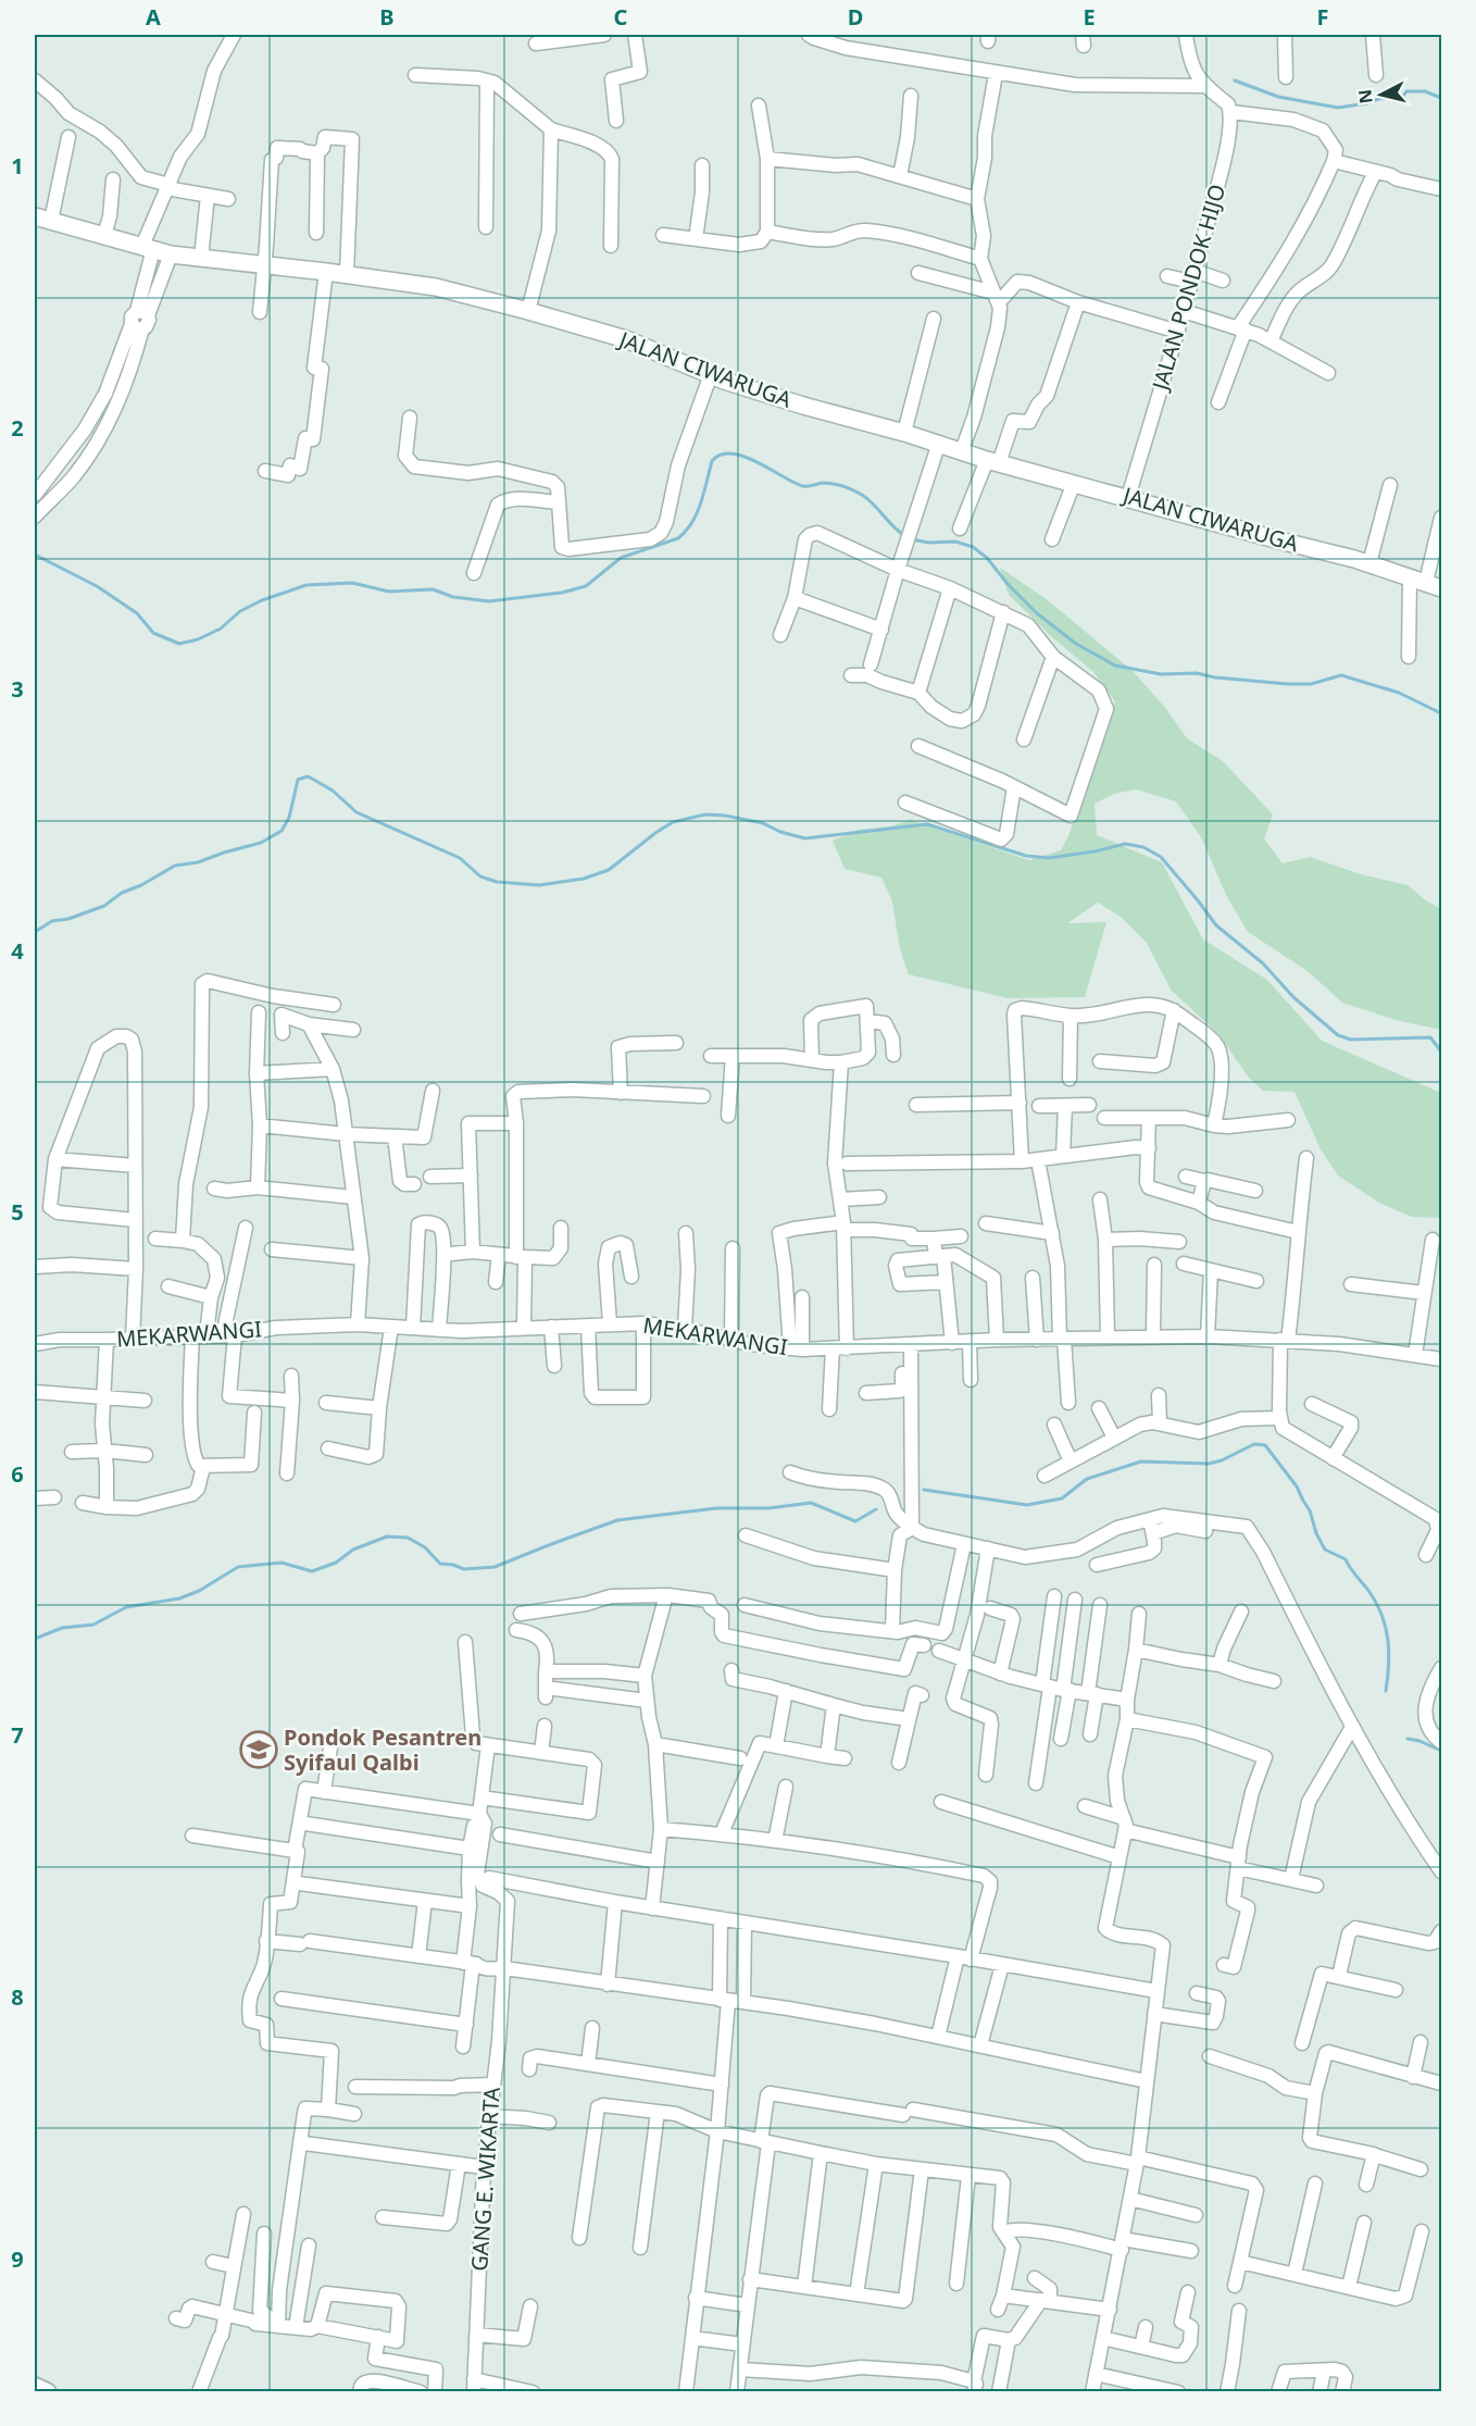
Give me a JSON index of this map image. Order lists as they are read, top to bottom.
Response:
{
  "streets": {
    "street": [
      "JALAN PONDOK HIJO",
      "JALAN CIWARUGA",
      "MEKARWANGI",
      "GANG E. WIKARTA"
    ]
  },
  "crossings": [
    ["JALAN PONDOK HIJO", "JALAN CIWARUGA"]
  ],
  "places": {
    "school or university": ["Pondok Pesantren Syifaul Qalbi"]
  },
  "north": "left",
  "grid": {
    "columns": [
      "A",
      "B",
      "C",
      "D",
      "E",
      "F"
    ],
    "rows": [
      "1",
      "2",
      "3",
      "4",
      "5",
      "6",
      "7",
      "8",
      "9"
    ]
  }
}
